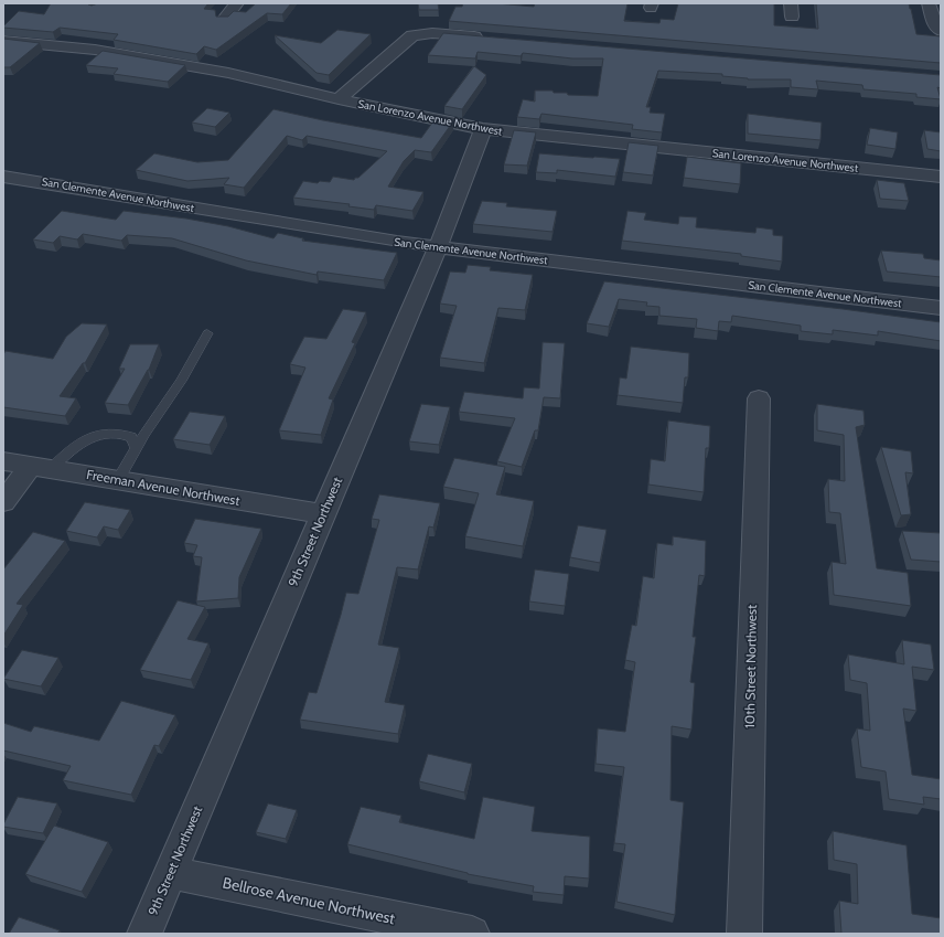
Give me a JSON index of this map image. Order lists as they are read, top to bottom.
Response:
{
  "streets": {
    "street": [
      "San Lorenzo Avenue Northwest",
      "San Clemente Avenue Northwest",
      "Freeman Avenue Northwest",
      "9th Street Northwest",
      "10th Street Northwest",
      "Bellrose Avenue Northwest"
    ]
  },
  "crossings": [
    ["San Lorenzo Avenue Northwest", "9th Street Northwest"],
    ["San Clemente Avenue Northwest", "9th Street Northwest"],
    ["Freeman Avenue Northwest", "9th Street Northwest"],
    ["9th Street Northwest", "Bellrose Avenue Northwest"]
  ]
}
